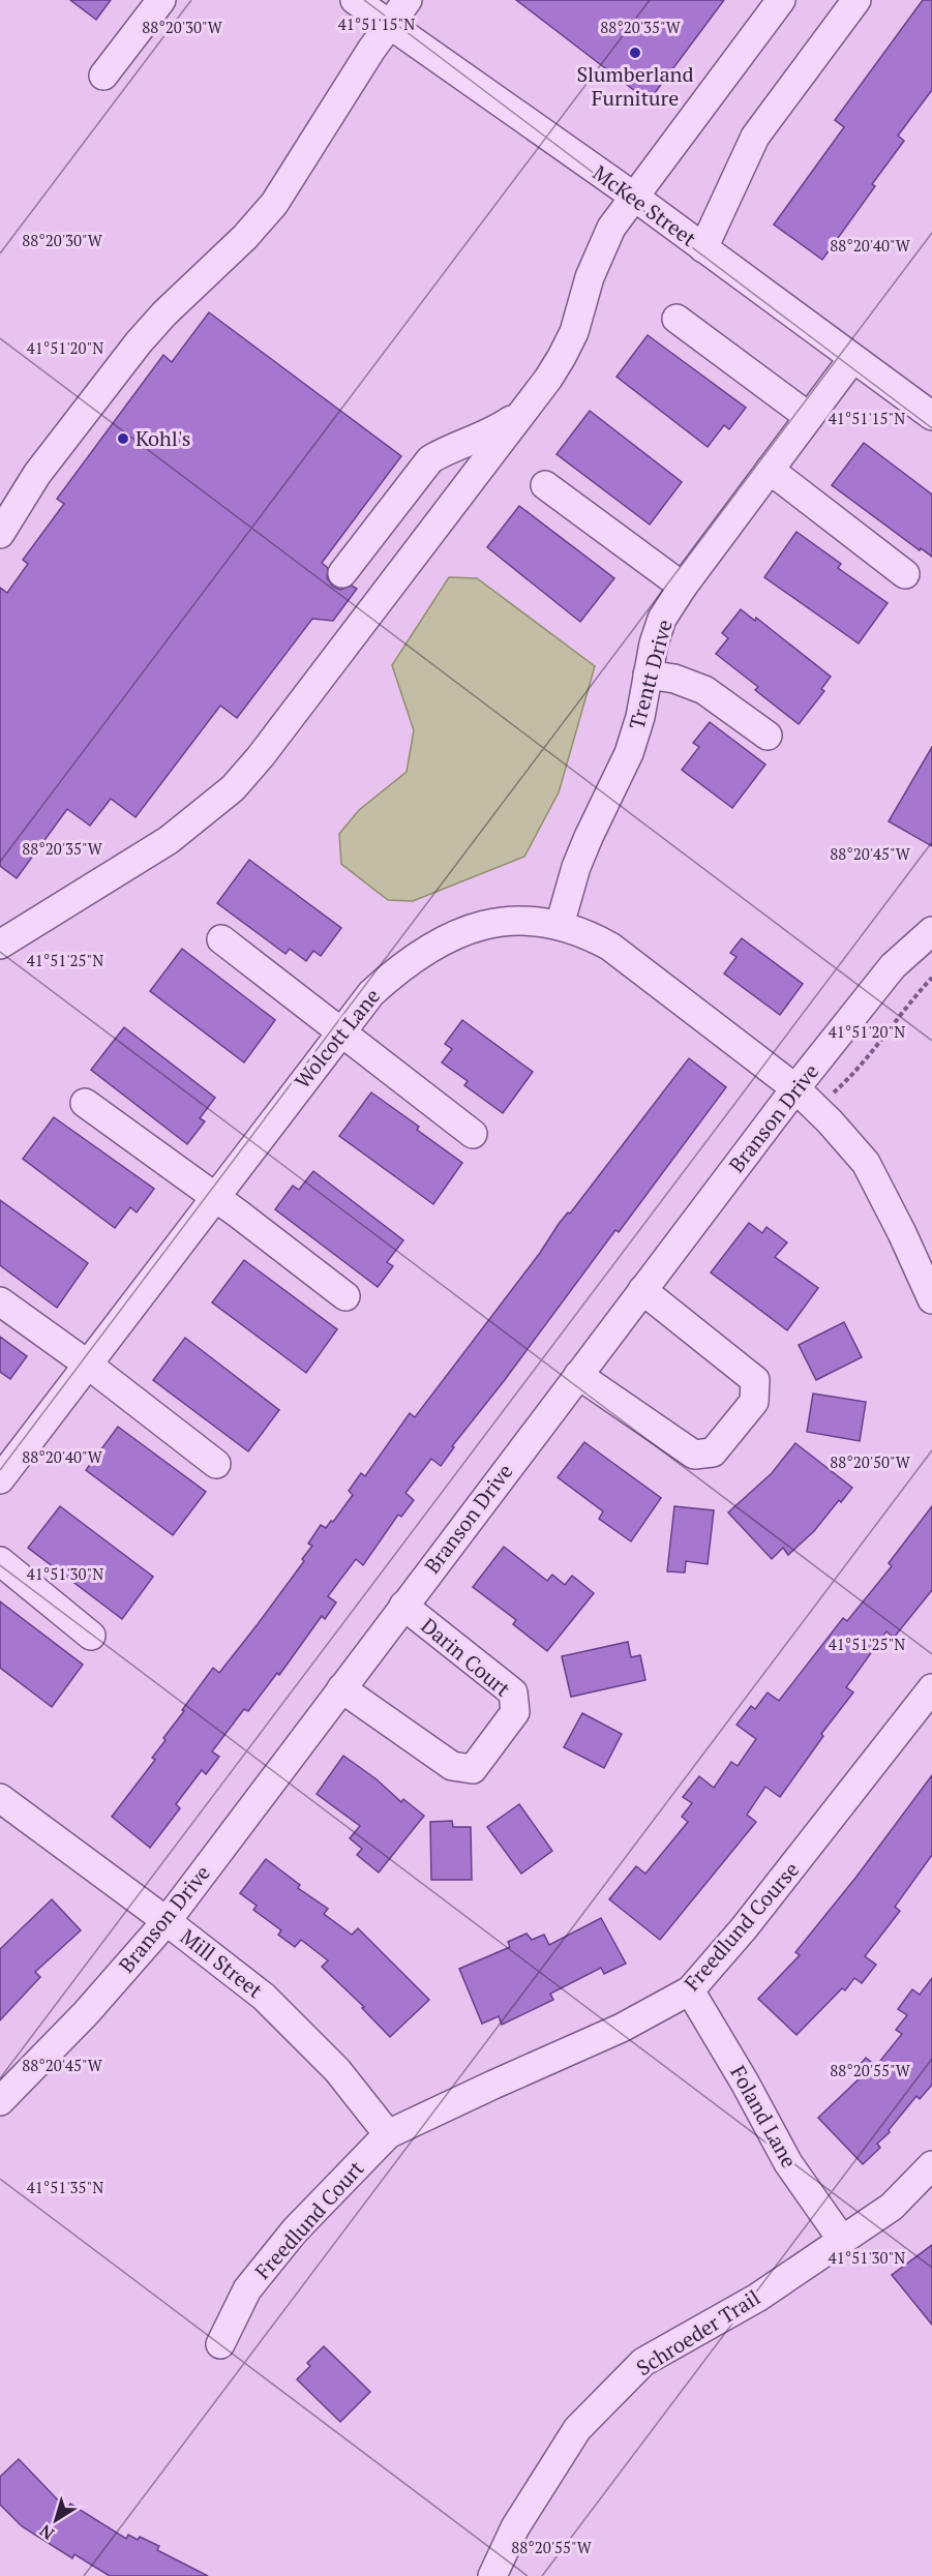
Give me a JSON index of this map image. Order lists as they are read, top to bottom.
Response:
{
  "streets": {
    "street": [
      "McKee Street",
      "Trentt Drive",
      "Wolcott Lane",
      "Branson Drive",
      "Darin Court",
      "Freedlund Course",
      "Mill Street",
      "Foland Lane",
      "Freedlund Court",
      "Schroeder Trail"
    ]
  },
  "crossings": [
    ["McKee Street", "Trentt Drive"],
    ["Trentt Drive", "Wolcott Lane"],
    ["Wolcott Lane", "Branson Drive"],
    ["Branson Drive", "Darin Court"],
    ["Branson Drive", "Mill Street"],
    ["Freedlund Course", "Mill Street"],
    ["Freedlund Course", "Foland Lane"],
    ["Freedlund Course", "Freedlund Court"],
    ["Mill Street", "Freedlund Court"],
    ["Foland Lane", "Schroeder Trail"]
  ],
  "places": ["Slumberland Furniture", "Kohl's"],
  "north": "bottom left",
  "coordinates": [
    "41°51'15\"N",
    "88°20'30\"W",
    "88°20'35\"W",
    "88°20'40\"W",
    "41°51'20\"N",
    "88°20'45\"W",
    "41°51'25\"N",
    "88°20'50\"W",
    "41°51'30\"N",
    "88°20'55\"W",
    "41°51'35\"N"
  ]
}
